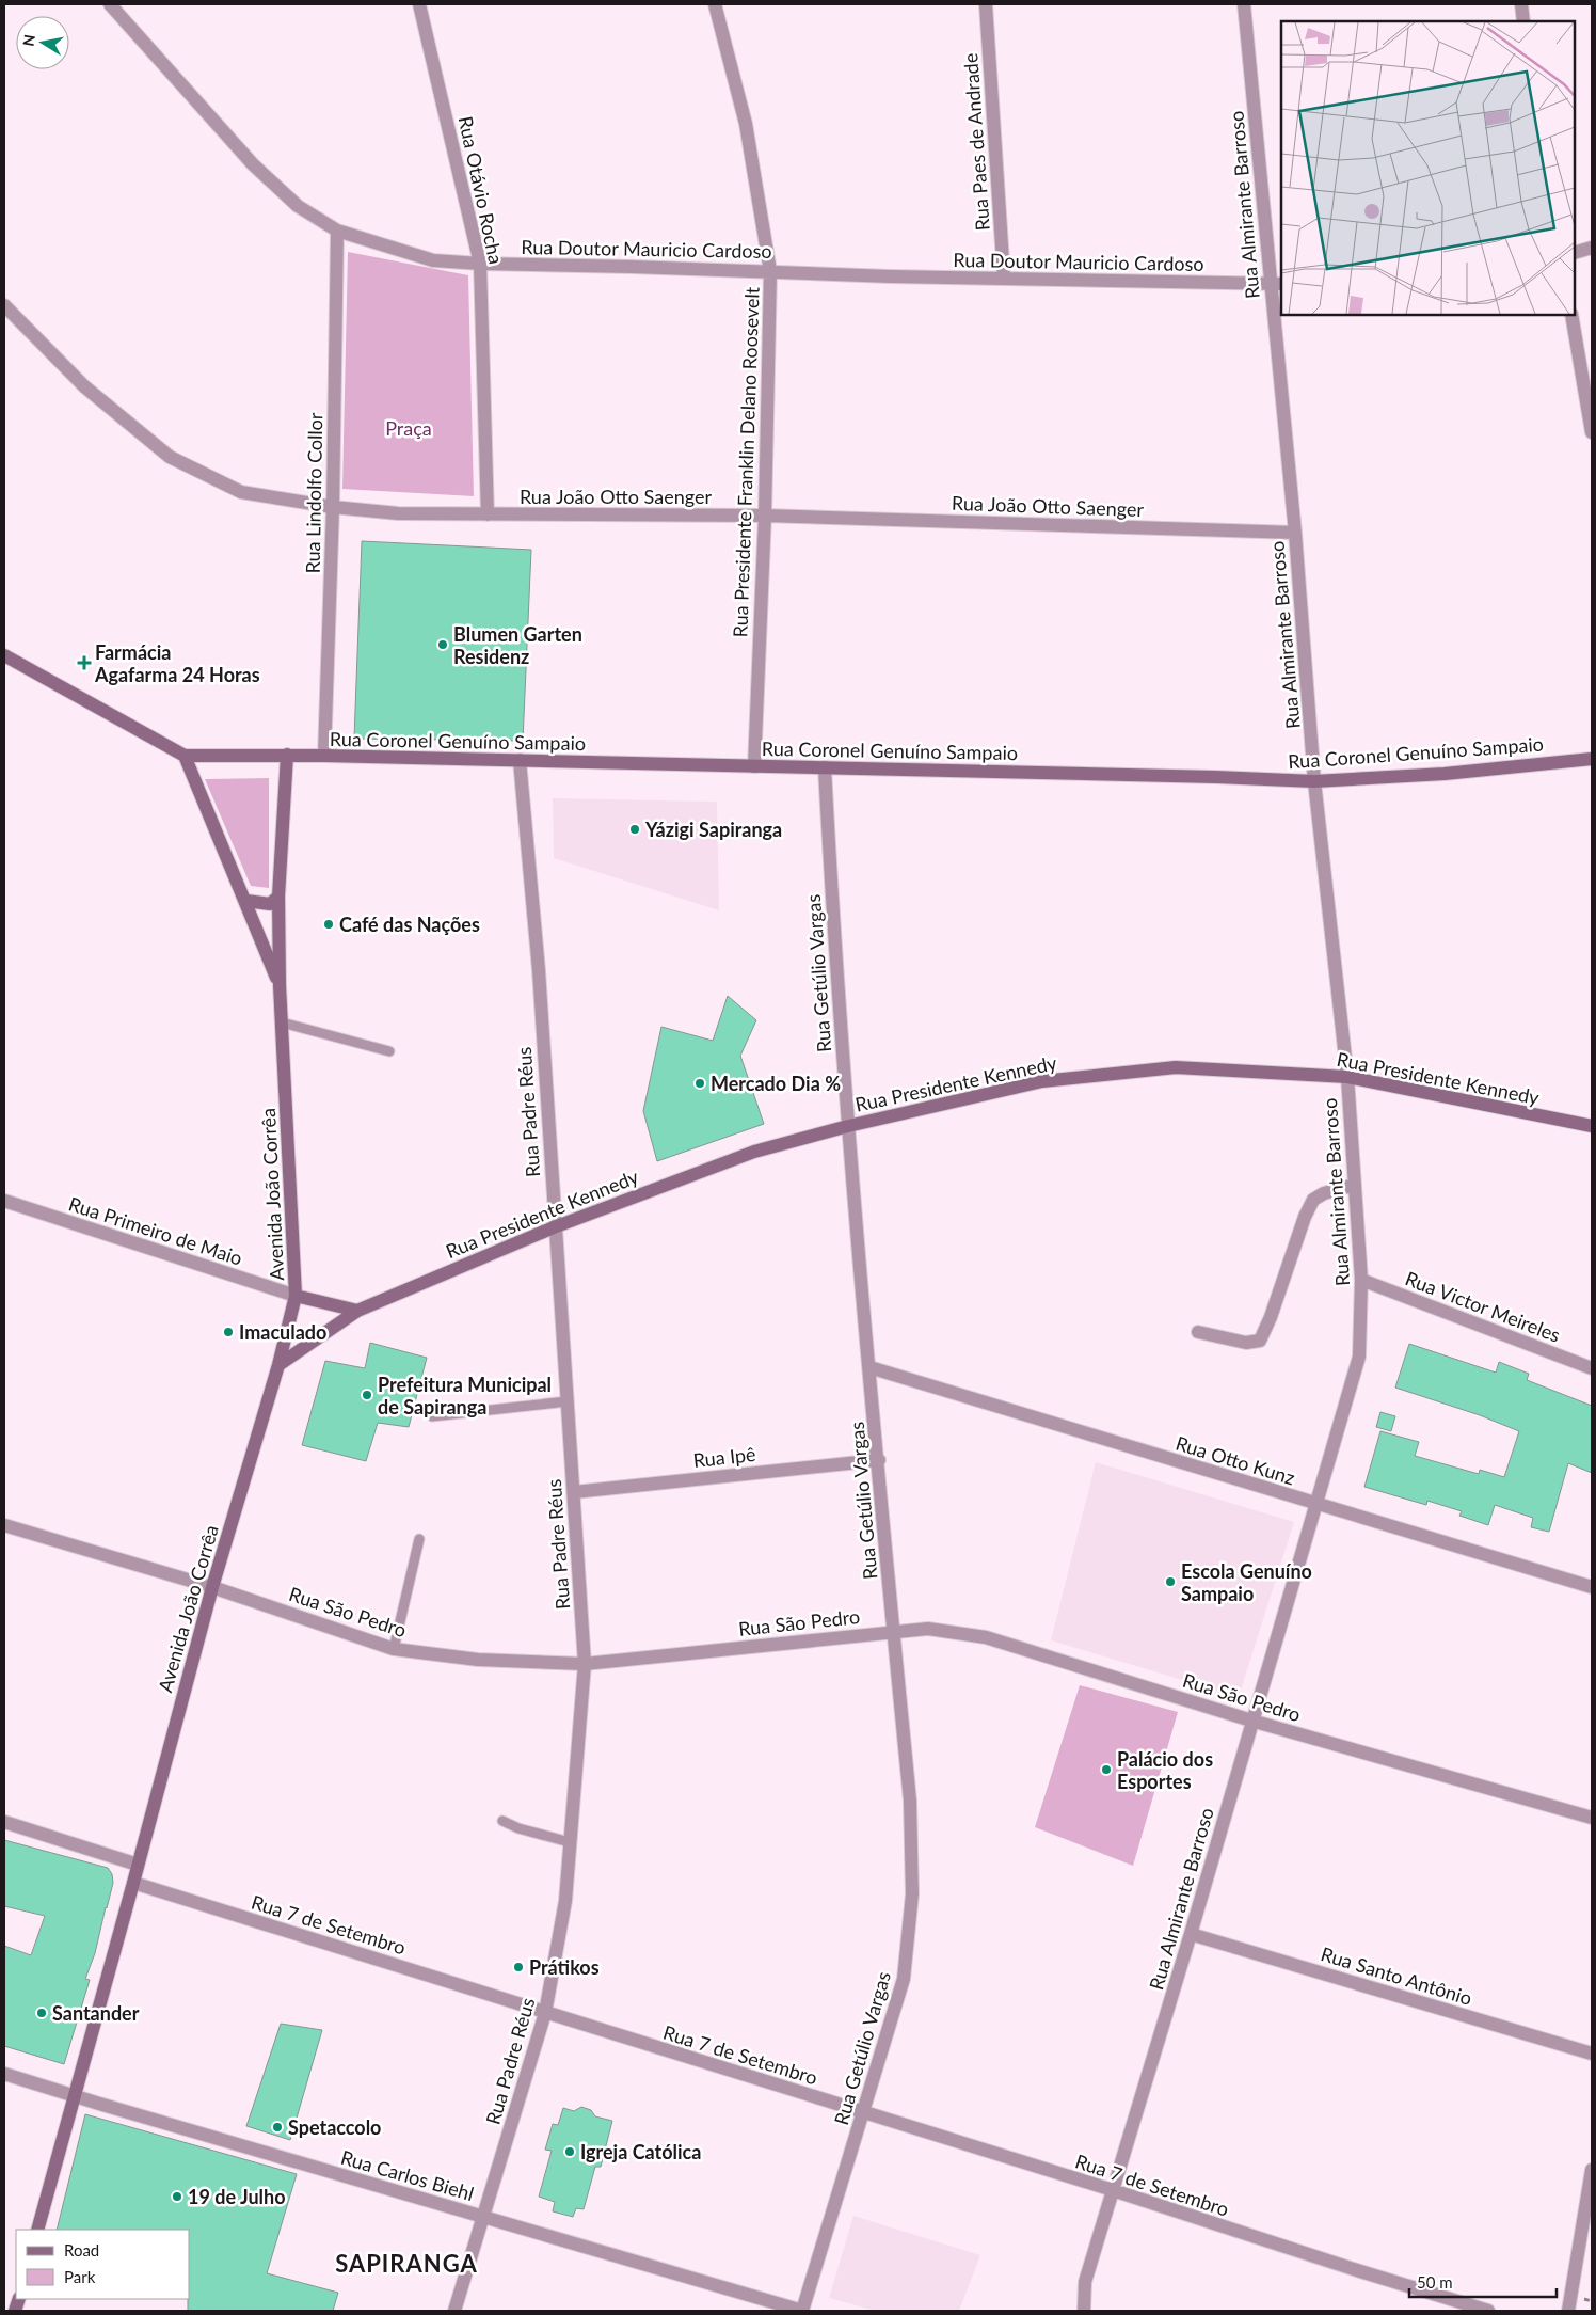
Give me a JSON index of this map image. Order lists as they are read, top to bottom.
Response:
{
  "streets": {
    "main road": ["Rua Coronel Genuíno Sampaio", "Rua Presidente Kennedy", "Avenida João Corrêa"],
    "street": [
      "Rua Paes de Andrade",
      "Rua Otávio Rocha",
      "Rua Almirante Barroso",
      "Rua Doutor Mauricio Cardoso",
      "Rua Presidente Franklin Delano Roosevelt",
      "Rua Lindolfo Collor",
      "Rua João Otto Saenger",
      "Rua Getúlio Vargas",
      "Rua Padre Réus",
      "Rua Primeiro de Maio",
      "Rua Victor Meireles",
      "Rua Ipê",
      "Rua Otto Kunz",
      "Rua São Pedro",
      "Rua 7 de Setembro",
      "Rua Santo Antônio",
      "Rua Carlos Biehl"
    ]
  },
  "crossings": [
    ["Rua Paes de Andrade", "Rua Doutor Mauricio Cardoso"],
    ["Rua Otávio Rocha", "Rua Doutor Mauricio Cardoso"],
    ["Rua Otávio Rocha", "Rua João Otto Saenger"],
    ["Rua Almirante Barroso", "Rua Doutor Mauricio Cardoso"],
    ["Rua Almirante Barroso", "Rua João Otto Saenger"],
    ["Rua Almirante Barroso", "Rua Coronel Genuíno Sampaio"],
    ["Rua Almirante Barroso", "Rua Presidente Kennedy"],
    ["Rua Almirante Barroso", "Rua Victor Meireles"],
    ["Rua Almirante Barroso", "Rua Otto Kunz"],
    ["Rua Almirante Barroso", "Rua São Pedro"],
    ["Rua Almirante Barroso", "Rua 7 de Setembro"],
    ["Rua Almirante Barroso", "Rua Santo Antônio"],
    ["Rua Doutor Mauricio Cardoso", "Rua Presidente Franklin Delano Roosevelt"],
    ["Rua Doutor Mauricio Cardoso", "Rua Lindolfo Collor"],
    ["Rua Presidente Franklin Delano Roosevelt", "Rua João Otto Saenger"],
    ["Rua Presidente Franklin Delano Roosevelt", "Rua Coronel Genuíno Sampaio"],
    ["Rua Lindolfo Collor", "Rua João Otto Saenger"],
    ["Rua Lindolfo Collor", "Rua Coronel Genuíno Sampaio"],
    ["Rua Coronel Genuíno Sampaio", "Rua Getúlio Vargas"],
    ["Rua Coronel Genuíno Sampaio", "Rua Padre Réus"],
    ["Rua Coronel Genuíno Sampaio", "Avenida João Corrêa"],
    ["Rua Getúlio Vargas", "Rua Presidente Kennedy"],
    ["Rua Getúlio Vargas", "Rua Ipê"],
    ["Rua Getúlio Vargas", "Rua Otto Kunz"],
    ["Rua Getúlio Vargas", "Rua São Pedro"],
    ["Rua Getúlio Vargas", "Rua 7 de Setembro"],
    ["Rua Getúlio Vargas", "Rua Carlos Biehl"],
    ["Rua Presidente Kennedy", "Rua Padre Réus"],
    ["Rua Presidente Kennedy", "Avenida João Corrêa"],
    ["Rua Padre Réus", "Rua Ipê"],
    ["Rua Padre Réus", "Rua São Pedro"],
    ["Rua Padre Réus", "Rua 7 de Setembro"],
    ["Rua Padre Réus", "Rua Carlos Biehl"],
    ["Avenida João Corrêa", "Rua Primeiro de Maio"],
    ["Avenida João Corrêa", "Rua São Pedro"],
    ["Avenida João Corrêa", "Rua 7 de Setembro"],
    ["Avenida João Corrêa", "Rua Carlos Biehl"]
  ],
  "districts": ["SAPIRANGA"],
  "parks": ["Praça"],
  "places": {
    "other": [
      "Blumen Garten Residenz",
      "Yázigi Sapiranga",
      "Café das Nações",
      "Mercado Dia %",
      "Imaculado",
      "Prefeitura Municipal de Sapiranga",
      "Escola Genuíno Sampaio",
      "Palácio dos Esportes",
      "Prátikos",
      "Santander",
      "Spetaccolo",
      "Igreja Católica",
      "19 de Julho"
    ],
    "health": ["Farmácia Agafarma 24 Horas"]
  },
  "legend": ["Road", "Park"],
  "scale_bar": "50 m",
  "north": "left"
}
